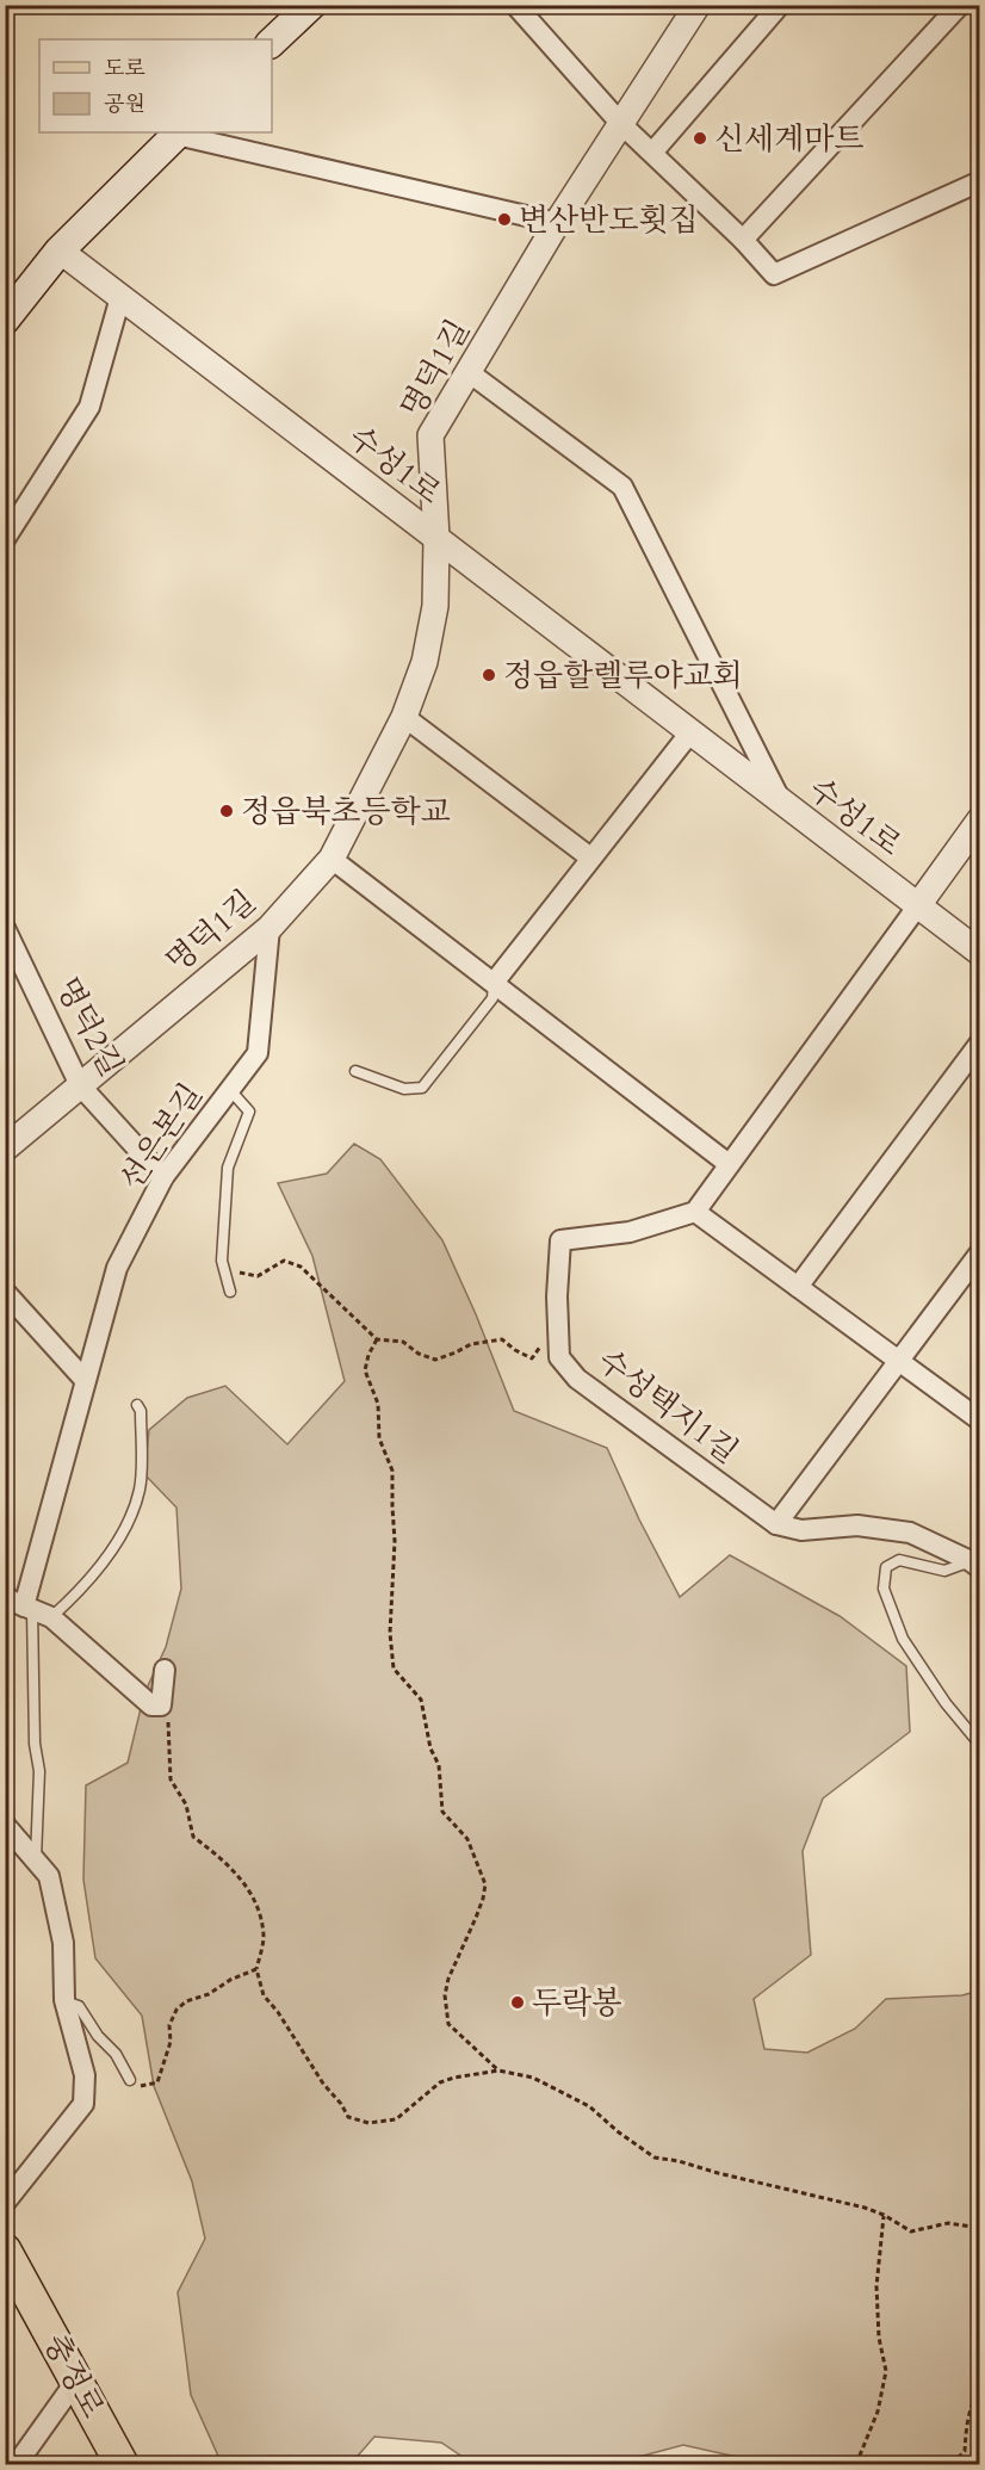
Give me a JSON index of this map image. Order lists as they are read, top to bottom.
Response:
{
  "streets": {
    "main road": ["충정로"],
    "street": [
      "명덕1길",
      "수성1로",
      "명덕2길",
      "선은본길",
      "수성택지1길"
    ]
  },
  "crossings": [
    ["명덕1길", "수성1로"],
    ["명덕1길", "명덕2길"],
    ["명덕1길", "선은본길"],
    ["명덕2길", "선은본길"]
  ],
  "places": [
    "신세계마트",
    "변산반도횟집",
    "정읍할렐루야교회",
    "정읍북초등학교",
    "두락봉"
  ],
  "legend": ["도로", "공원"]
}
